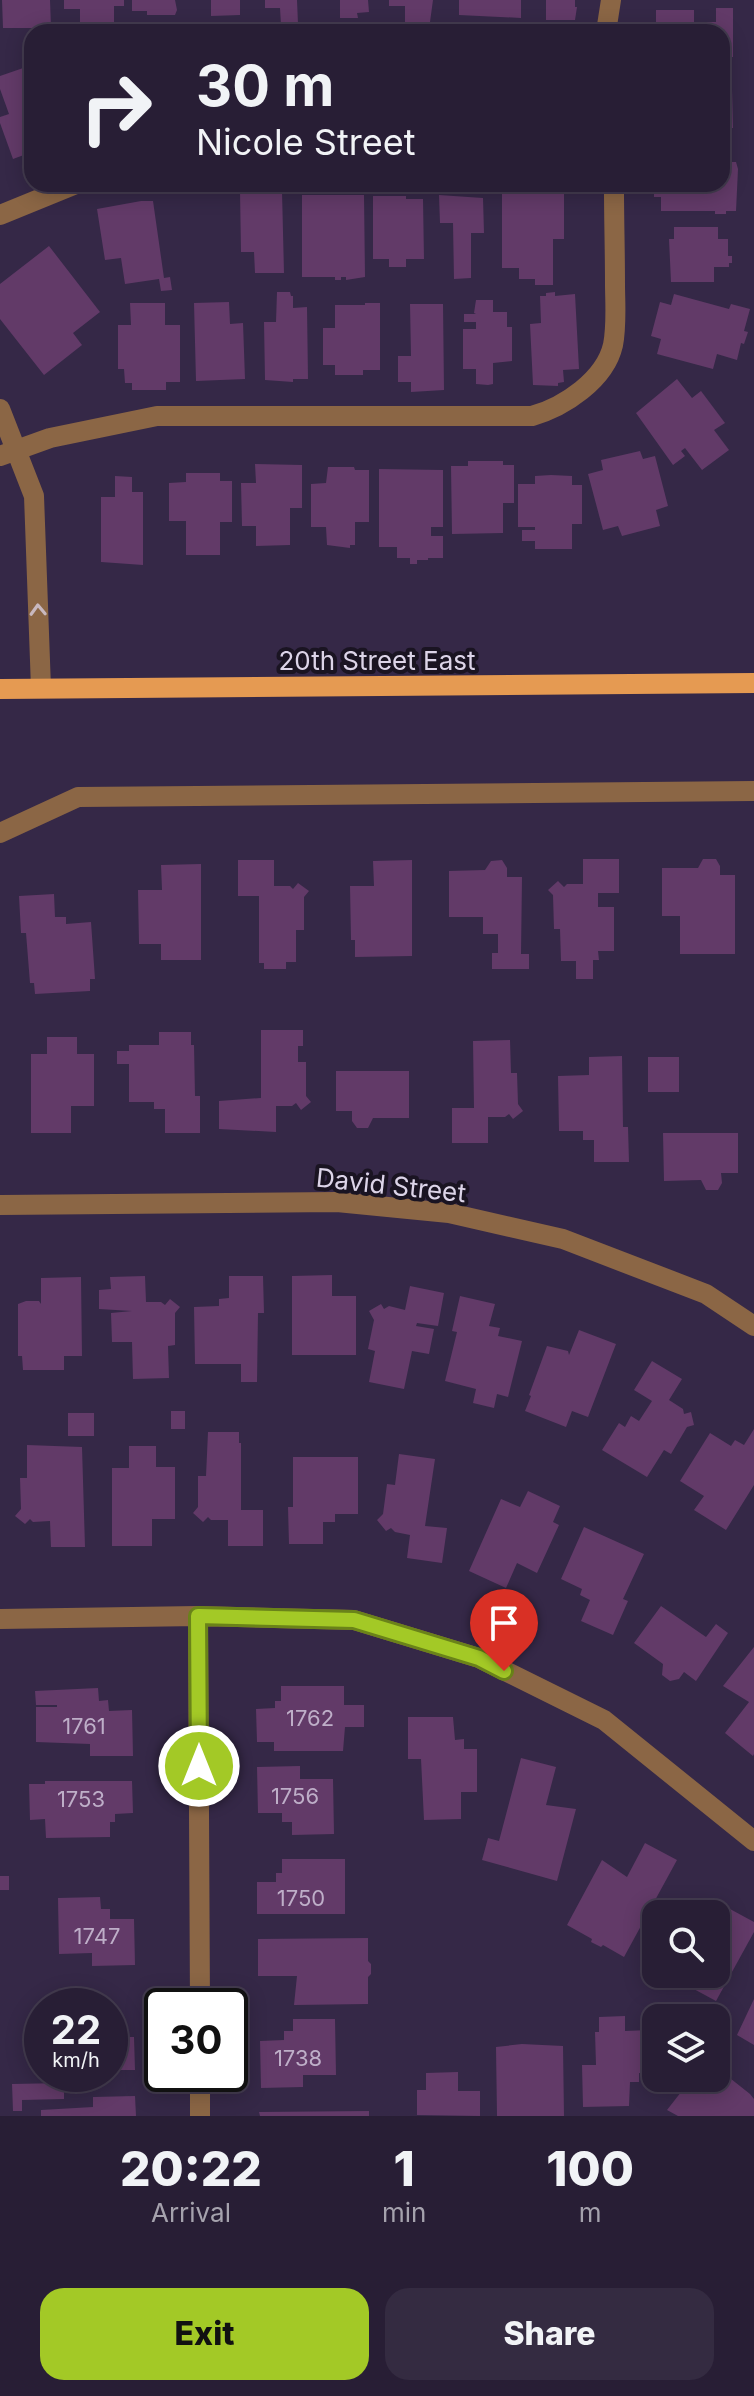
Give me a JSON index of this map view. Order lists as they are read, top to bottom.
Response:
{
  "streets": {
    "main road": ["20th Street East"],
    "street": ["David Street"]
  },
  "house_numbers": [
    "1762",
    "1761",
    "1756",
    "1753",
    "1750",
    "1747",
    "1738"
  ],
  "page": {
    "turn": ["30 m", "Nicole Street"],
    "speed": "22 km/h",
    "limit": "30",
    "eta": [
      "20:22",
      "Arrival",
      "1",
      "min",
      "100",
      "m"
    ],
    "buttons": ["Exit", "Share"]
  }
}
